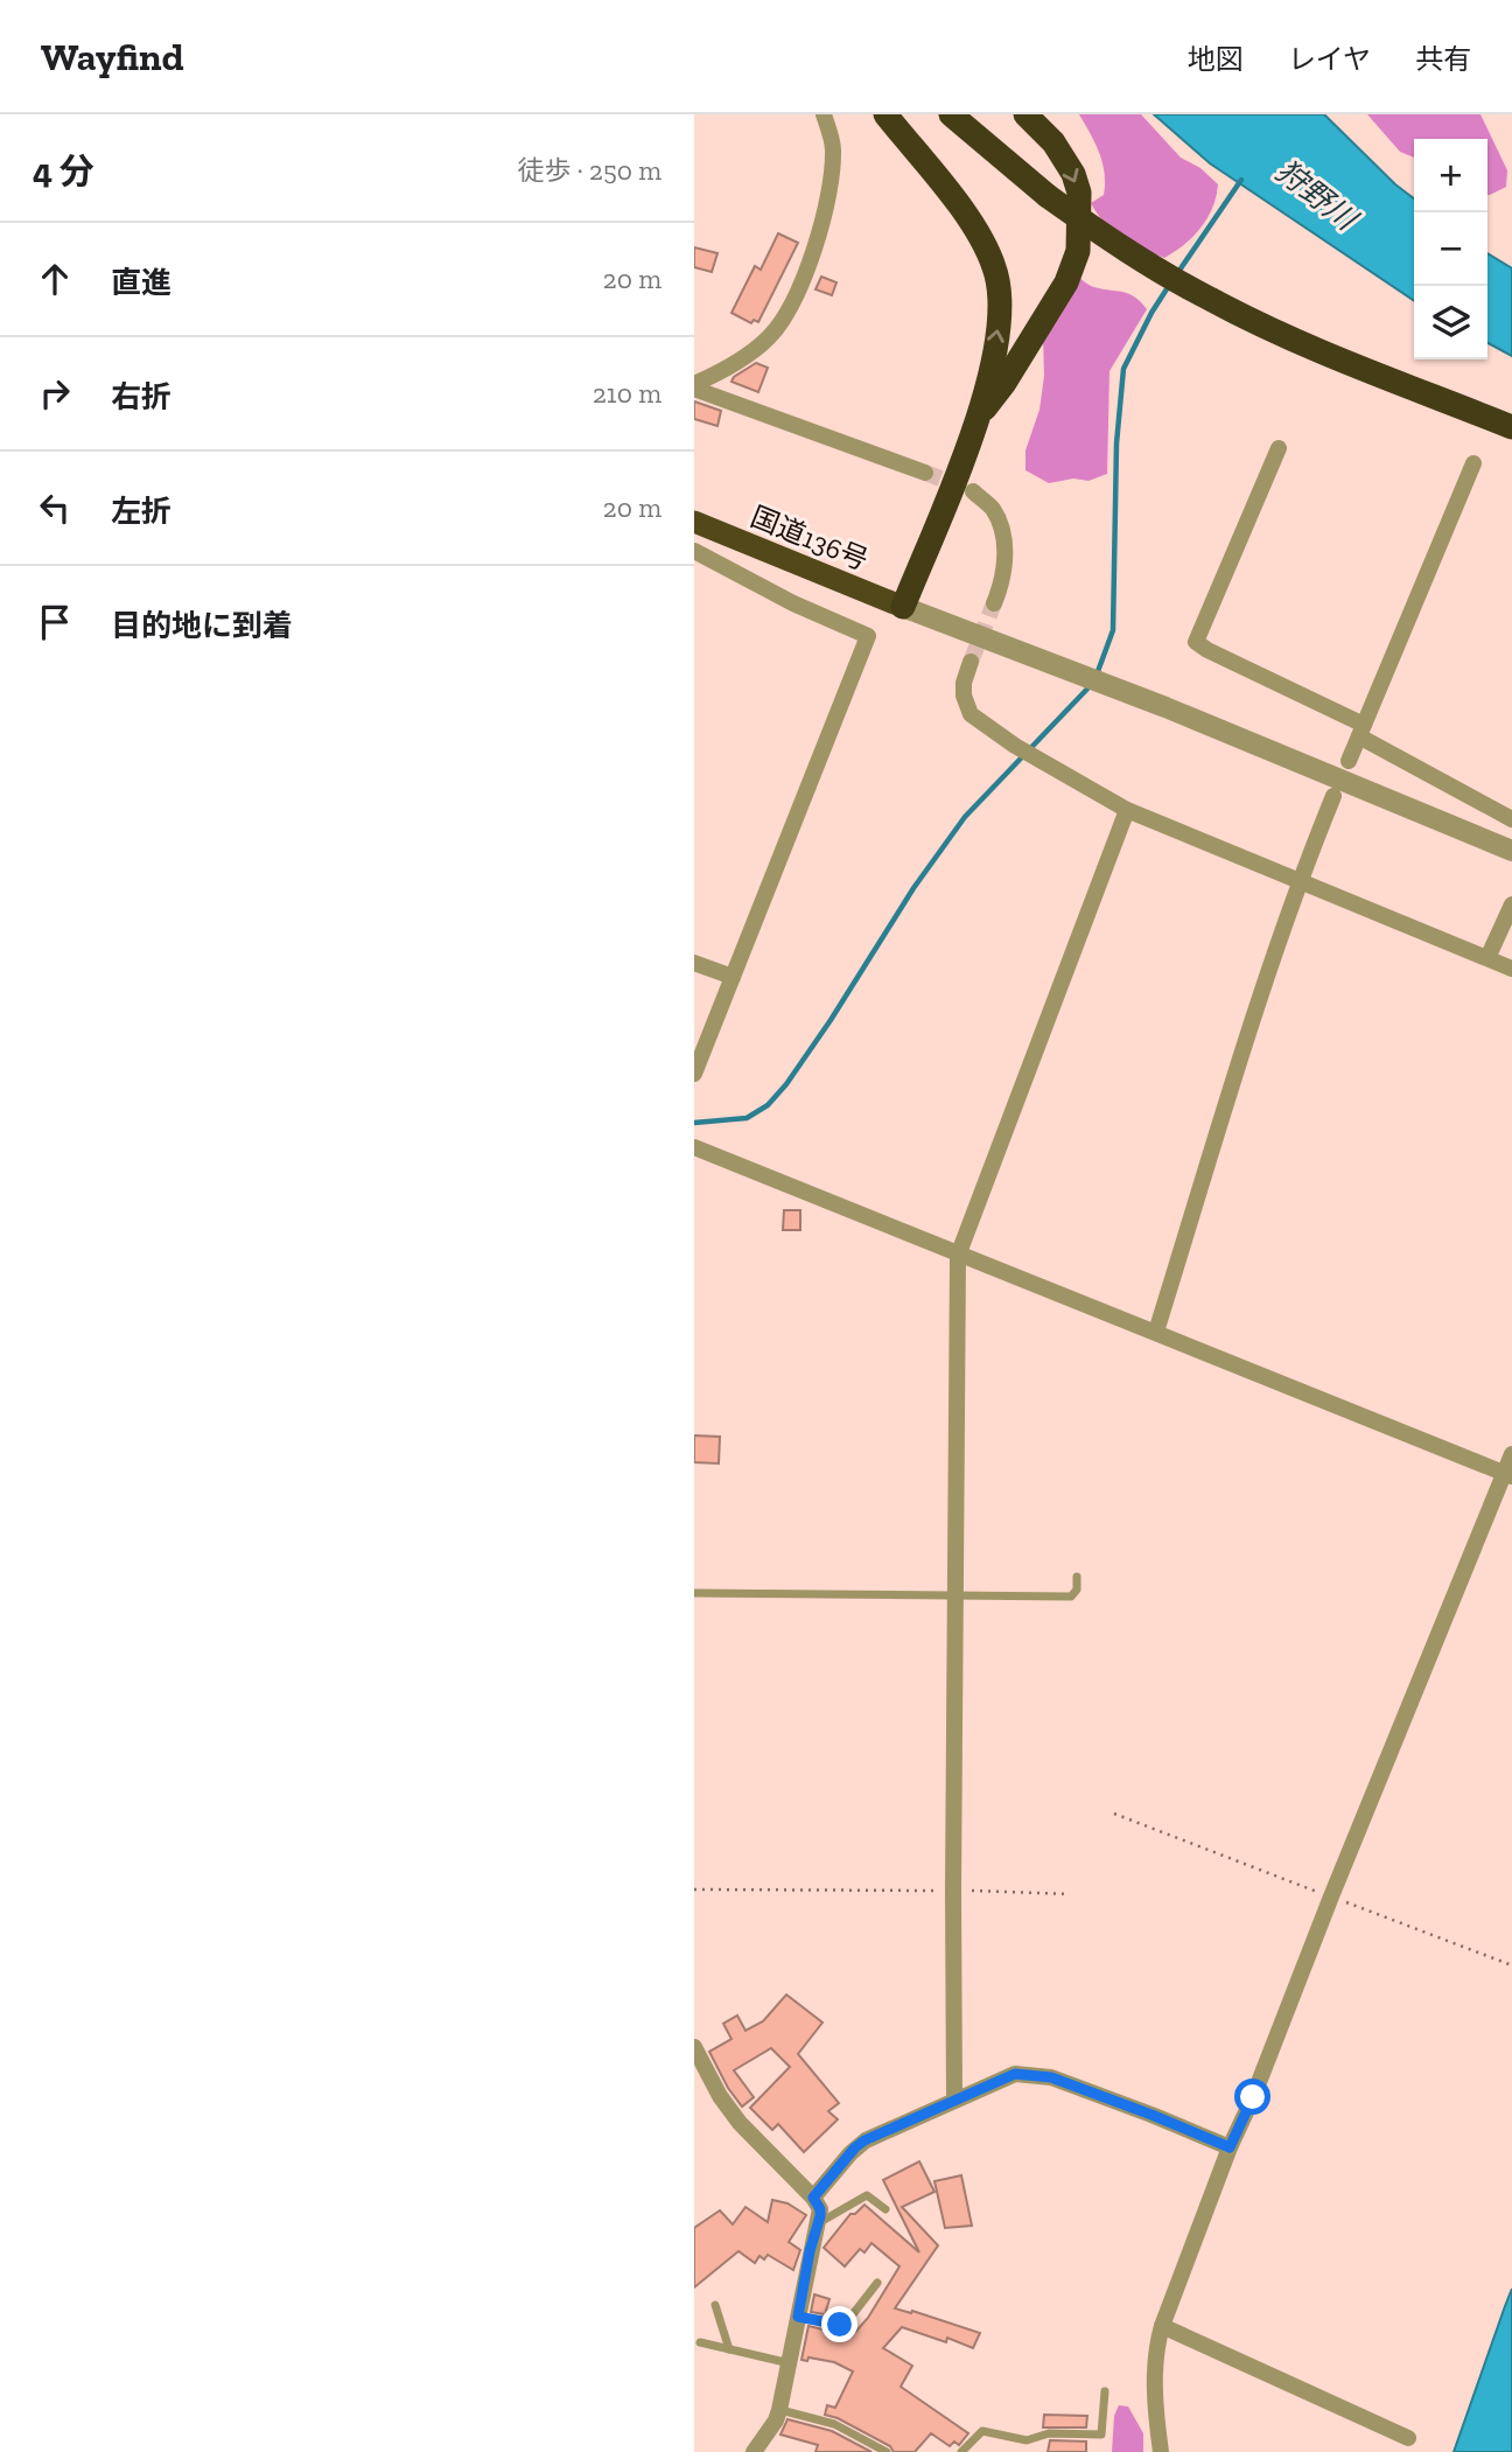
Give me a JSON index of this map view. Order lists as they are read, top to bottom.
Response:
{
  "streets": {
    "highway": ["国道136号"]
  },
  "water": ["狩野川"],
  "page": {
    "header": "Wayfind",
    "nav": ["地図", "レイヤ", "共有"],
    "heading": ["4 分", "徒歩 · 250 m"],
    "map_buttons": ["+", "−"],
    "list": [
      ["直進", "20 m"],
      ["右折", "210 m"],
      ["左折", "20 m"],
      "目的地に到着"
    ]
  }
}
